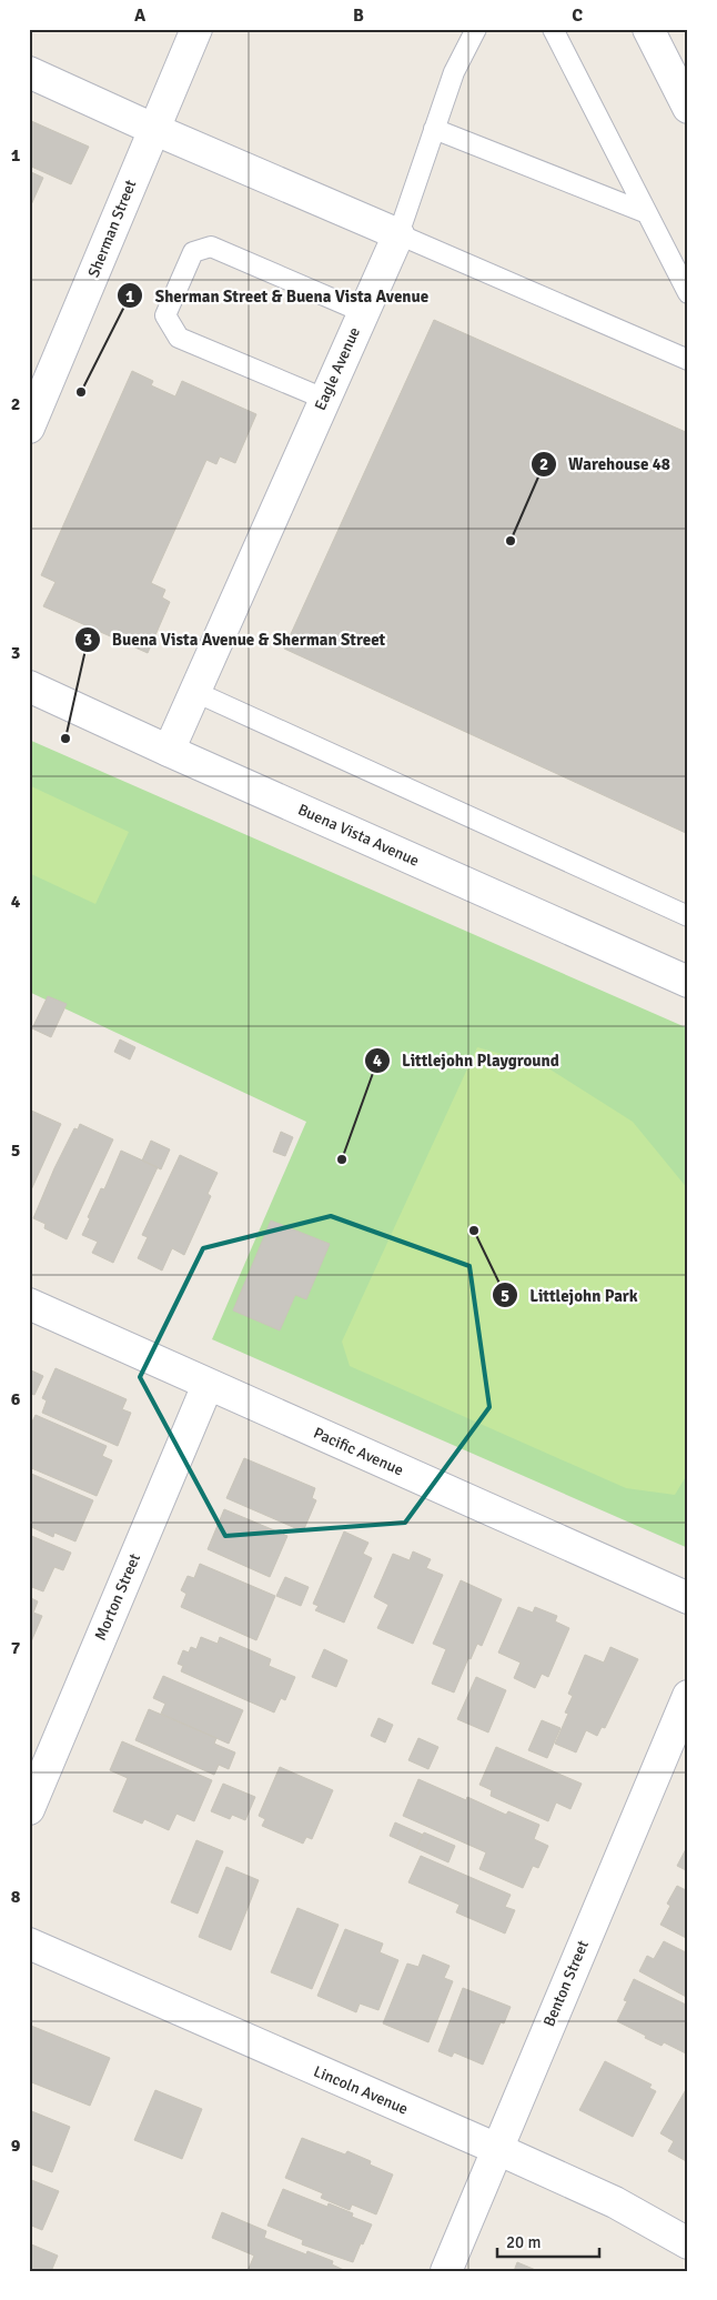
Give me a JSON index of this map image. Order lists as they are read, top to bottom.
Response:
{
  "streets": {
    "street": [
      "Sherman Street",
      "Eagle Avenue",
      "Buena Vista Avenue",
      "Pacific Avenue",
      "Morton Street",
      "Benton Street",
      "Lincoln Avenue"
    ]
  },
  "crossings": [
    ["Eagle Avenue", "Buena Vista Avenue"],
    ["Pacific Avenue", "Morton Street"],
    ["Benton Street", "Lincoln Avenue"]
  ],
  "places": [
    "Sherman Street & Buena Vista Avenue",
    "Warehouse 48",
    "Buena Vista Avenue & Sherman Street",
    "Littlejohn Playground",
    "Littlejohn Park"
  ],
  "scale_bar": "20 m",
  "grid": {
    "columns": ["A", "B", "C"],
    "rows": [
      "1",
      "2",
      "3",
      "4",
      "5",
      "6",
      "7",
      "8",
      "9"
    ]
  }
}
